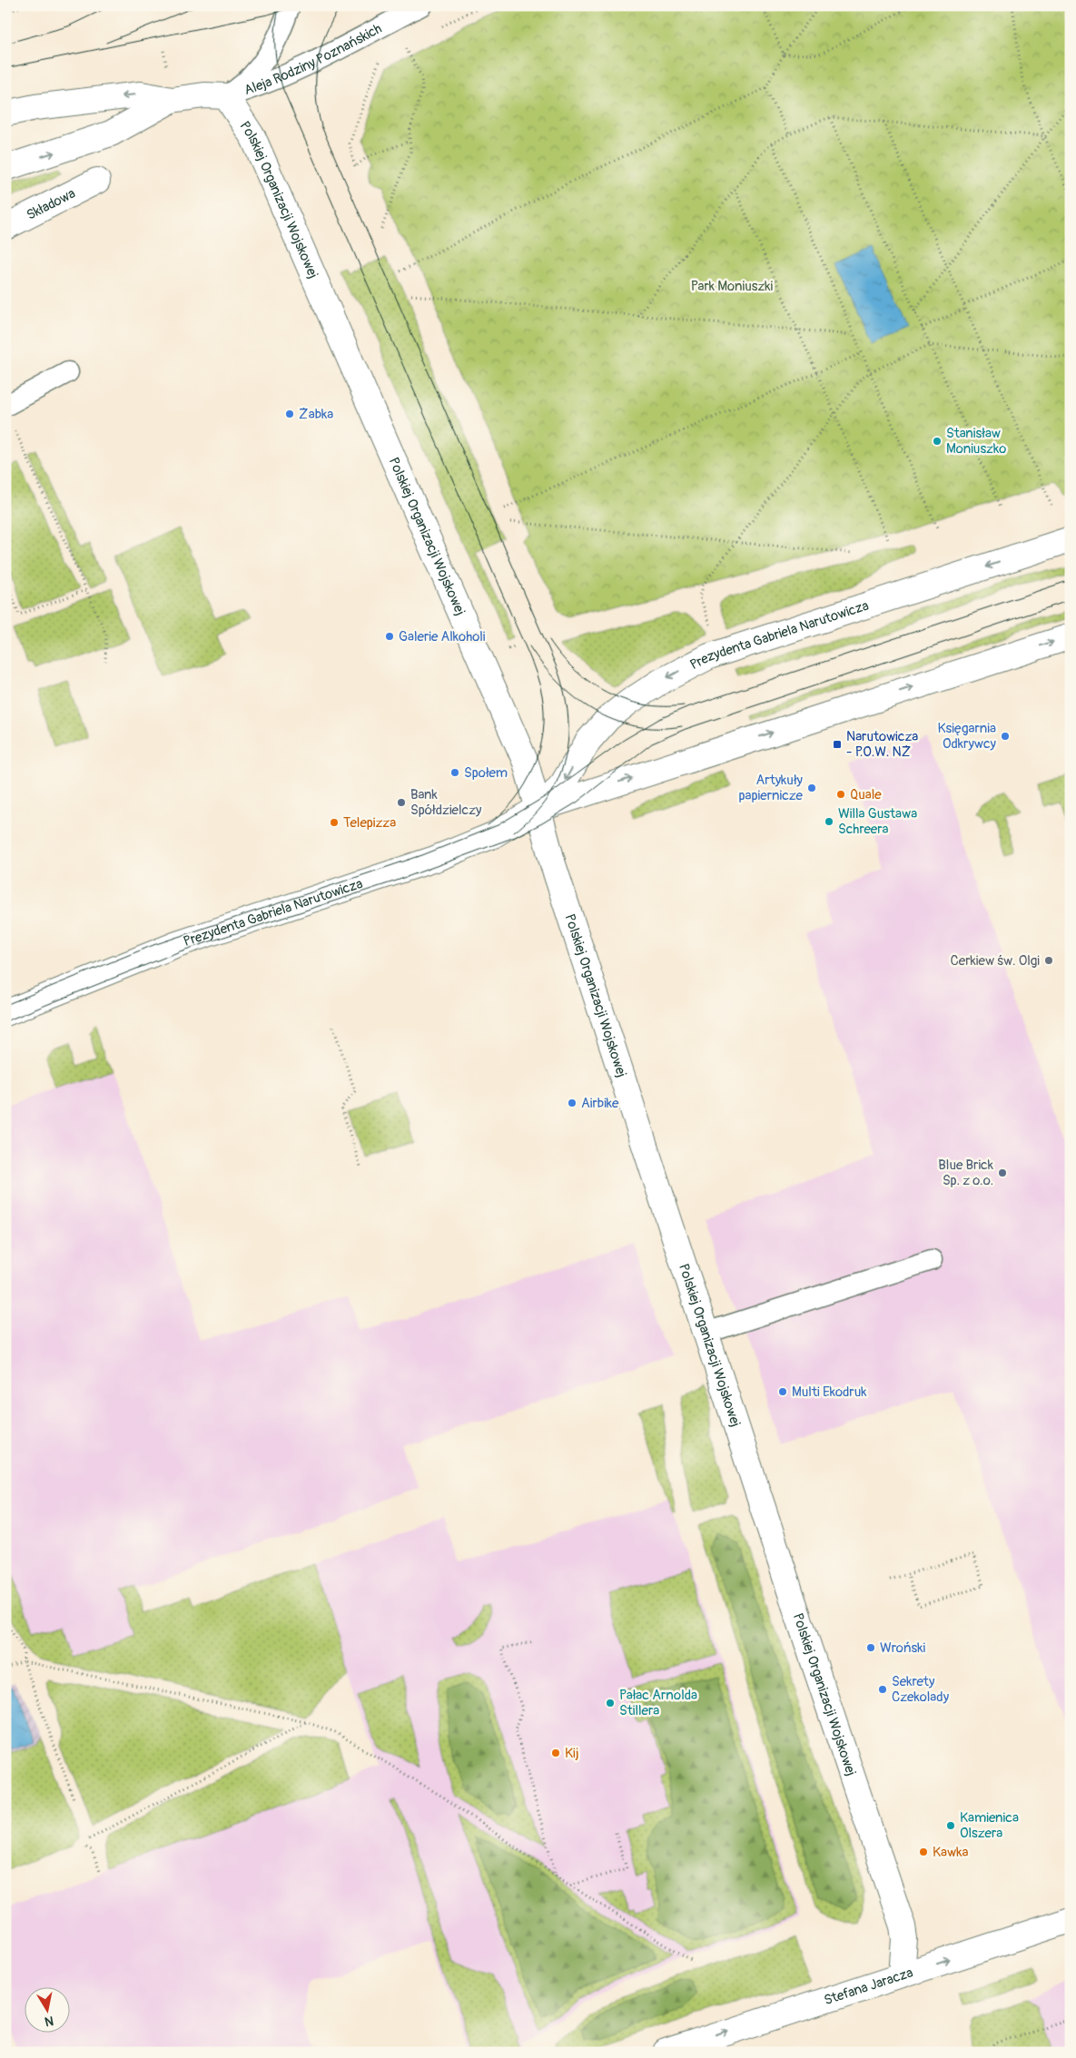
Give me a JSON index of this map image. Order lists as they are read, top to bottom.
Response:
{
  "streets": {
    "street": [
      "Aleja Rodziny Poznańskich",
      "Polskiej Organizacji Wojskowej",
      "Składowa",
      "Prezydenta Gabriela Narutowicza",
      "Stefana Jaracza"
    ]
  },
  "crossings": [
    ["Aleja Rodziny Poznańskich", "Polskiej Organizacji Wojskowej"],
    ["Polskiej Organizacji Wojskowej", "Prezydenta Gabriela Narutowicza"],
    ["Polskiej Organizacji Wojskowej", "Stefana Jaracza"]
  ],
  "one_way": ["Stefana Jaracza"],
  "parks": ["Park Moniuszki"],
  "places": {
    "other": [
      "Żabka",
      "Stanisław Moniuszko",
      "Galerie Alkoholi",
      "Księgarnia Odkrywcy",
      "Społem",
      "Artykuły papiernicze",
      "Quale",
      "Bank Spółdzielczy",
      "Willa Gustawa Schreera",
      "Telepizza",
      "Cerkiew św. Olgi",
      "Airbike",
      "Blue Brick Sp. z o.o.",
      "Multi Ekodruk",
      "Wroński",
      "Sekrety Czekolady",
      "Pałac Arnolda Stillera",
      "Kij",
      "Kamienica Olszera",
      "Kawka"
    ],
    "transit": ["Narutowicza - P.O.W. NŻ"]
  },
  "north": "bottom"
}
